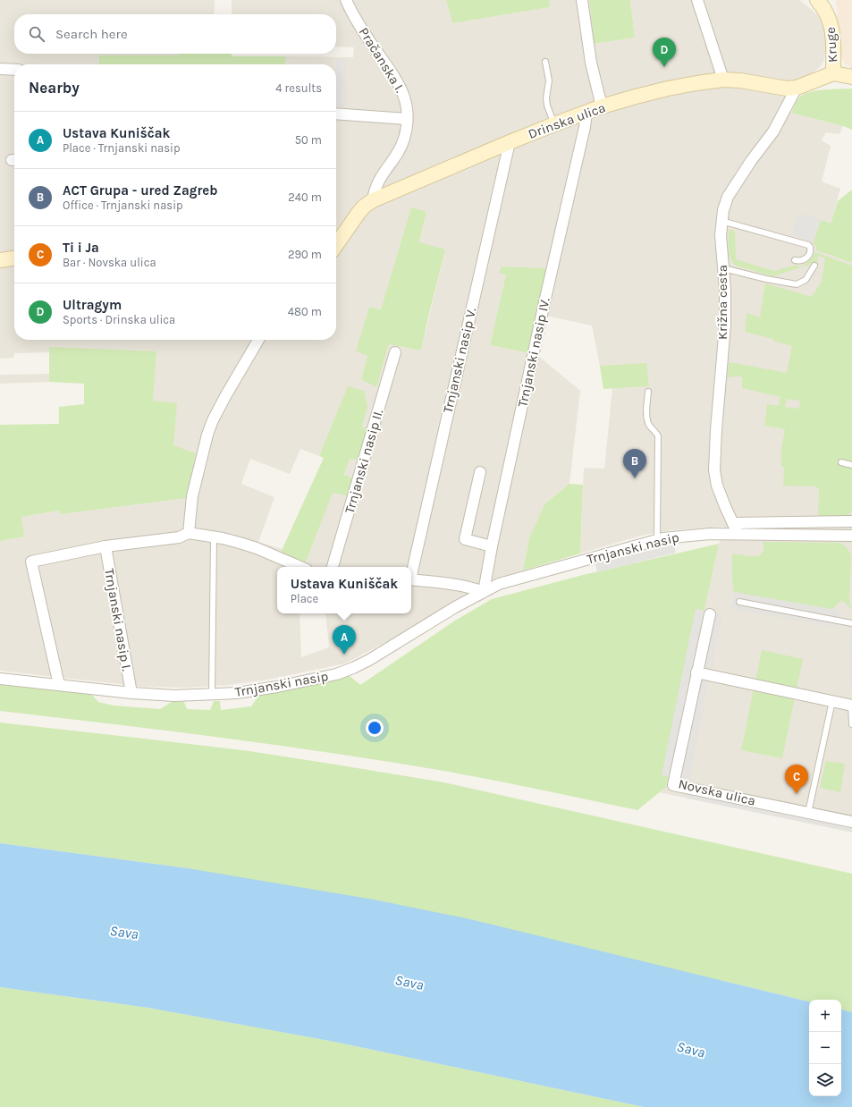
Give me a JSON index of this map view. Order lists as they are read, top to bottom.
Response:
{
  "streets": {
    "street": [
      "Kruge",
      "Pračanska I.",
      "Drinska ulica",
      "Križna cesta",
      "Trnjanski nasip IV.",
      "Trnjanski nasip V.",
      "Trnjanski nasip II.",
      "Trnjanski nasip",
      "Trnjanski nasip I.",
      "Novska ulica"
    ]
  },
  "crossings": [
    ["Kruge", "Drinska ulica"],
    ["Pračanska I.", "Drinska ulica"],
    ["Drinska ulica", "Križna cesta"],
    ["Drinska ulica", "Trnjanski nasip IV."],
    ["Drinska ulica", "Trnjanski nasip V."],
    ["Križna cesta", "Trnjanski nasip"],
    ["Trnjanski nasip IV.", "Trnjanski nasip"],
    ["Trnjanski nasip", "Trnjanski nasip I."]
  ],
  "water": ["Sava"],
  "page": {
    "search": "Search here",
    "pins": [
      "D",
      "B",
      "A",
      "C"
    ],
    "heading": ["Nearby", "4 results"],
    "list": [
      {
        "mark": "A",
        "name": "Ustava Kuniščak",
        "note": "Place · Trnjanski nasip",
        "value": "50 m"
      },
      {
        "mark": "B",
        "name": "ACT Grupa - ured Zagreb",
        "note": "Office · Trnjanski nasip",
        "value": "240 m"
      },
      {
        "mark": "C",
        "name": "Ti i Ja",
        "note": "Bar · Novska ulica",
        "value": "290 m"
      },
      {
        "mark": "D",
        "name": "Ultragym",
        "note": "Sports · Drinska ulica",
        "value": "480 m"
      }
    ],
    "popup": ["Ustava Kuniščak", "Place"],
    "map_buttons": ["+", "−"]
  }
}
